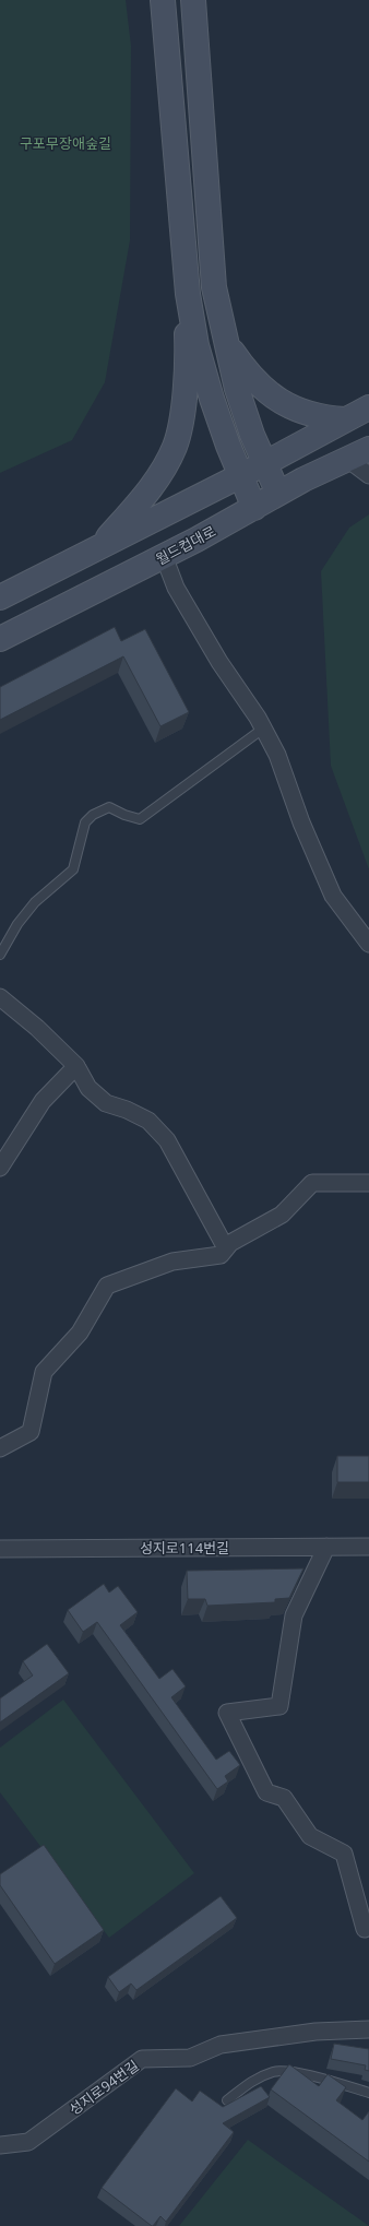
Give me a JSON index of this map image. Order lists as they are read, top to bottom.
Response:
{
  "streets": {
    "main road": ["월드컵대로"],
    "street": ["성지로114번길", "성지로94번길"]
  },
  "parks": ["구포무장애숲길"]
}
